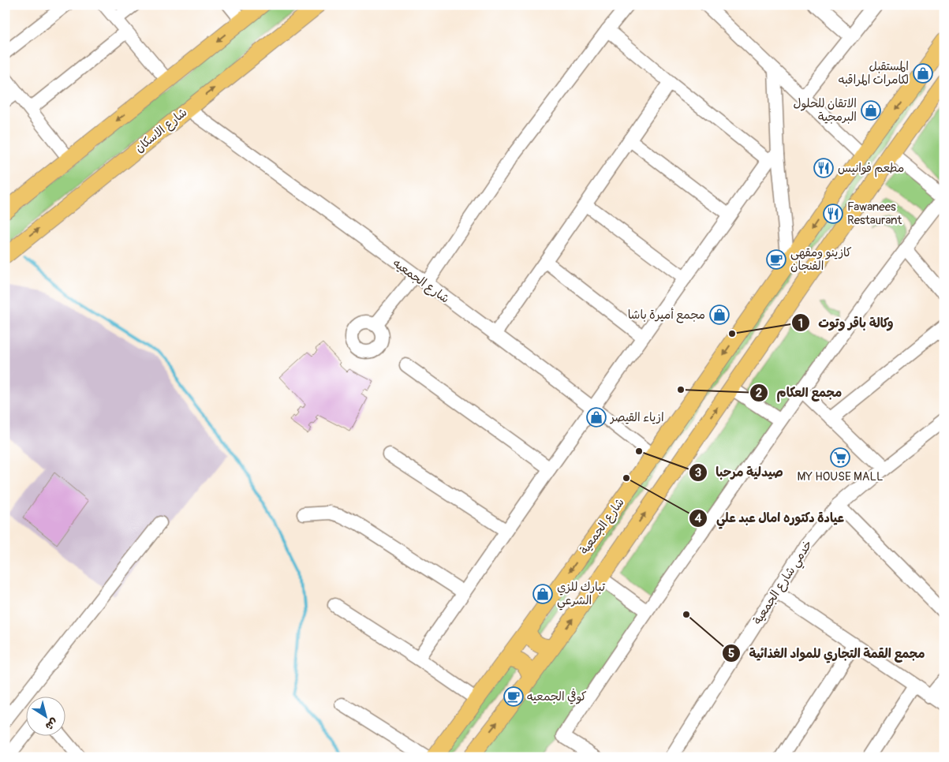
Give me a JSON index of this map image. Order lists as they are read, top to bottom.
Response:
{
  "streets": {
    "main road": ["شارع الاسكان", "شارع الجمعية"],
    "street": ["شارع الجمعيه", "خدمي شارع الجمعية"]
  },
  "crossings": [
    ["شارع الاسكان", "شارع الجمعيه"],
    ["شارع الجمعيه", "شارع الجمعية"]
  ],
  "places": {
    "shop": [
      "المستقبل لكامرات المراقبه",
      "الاتقان للحلول البرمجية",
      "مجمع أميرة باشا",
      "ازياء القيصر",
      "تبارك للزي الشرعي"
    ],
    "restaurant": ["مطعم فوانيس", "Fawanees Restaurant"],
    "cafe": ["كازينو ومقهى الفنجان", "كوفي الجمعيه"],
    "other": [
      "وكالة باقر وتوت",
      "مجمع العكام",
      "صيدلية مرحبا",
      "عيادة دكتوره امال عبد علي",
      "مجمع القمة التجاري للمواد الغذائية"
    ],
    "supermarket": ["MY HOUSE MALL"]
  },
  "north": "bottom right"
}
